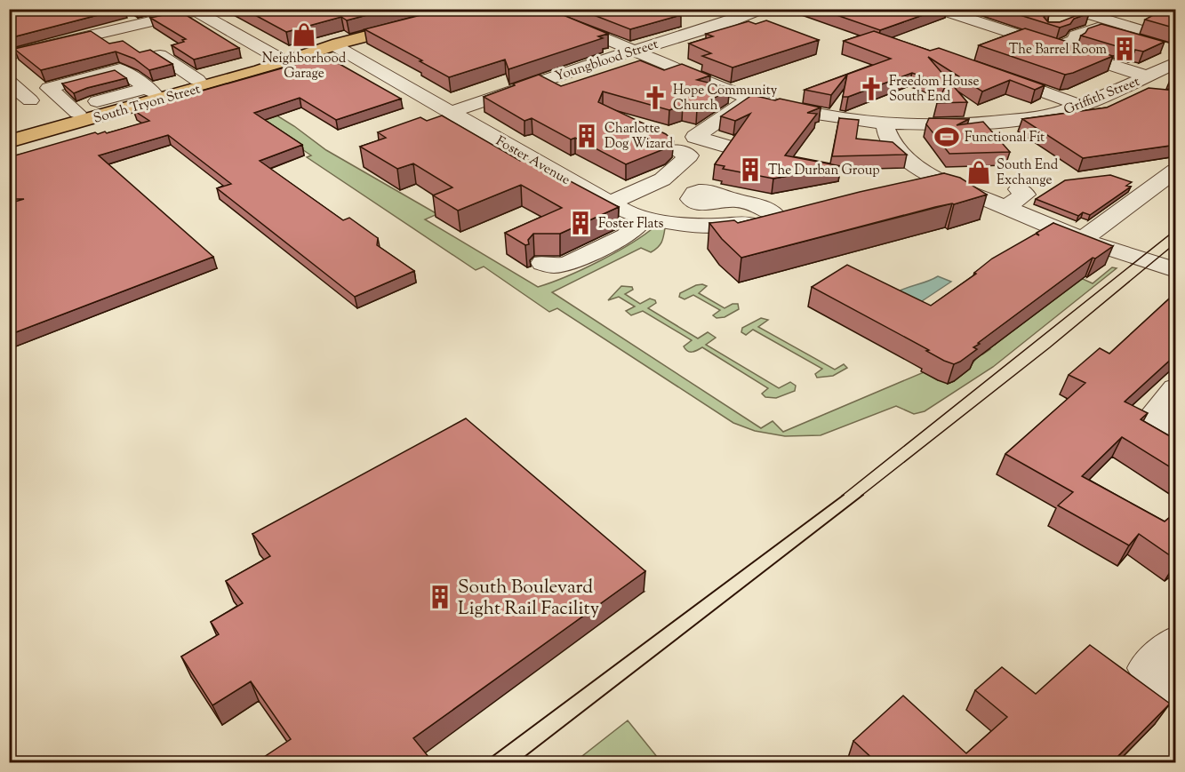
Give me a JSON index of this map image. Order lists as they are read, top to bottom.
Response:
{
  "streets": {
    "main road": ["South Tryon Street"],
    "street": ["Youngblood Street", "Griffith Street", "Foster Avenue"]
  },
  "crossings": [
    ["Youngblood Street", "Griffith Street"],
    ["Youngblood Street", "Foster Avenue"],
    ["South Tryon Street", "Foster Avenue"]
  ],
  "places": {
    "shop": ["Neighborhood Garage", "South End Exchange"],
    "building": [
      "The Barrel Room",
      "Charlotte Dog Wizard",
      "The Durban Group",
      "Foster Flats",
      "South Boulevard Light Rail Facility"
    ],
    "church": ["Freedom House South End", "Hope Community Church"],
    "sports": ["Functional Fit"]
  }
}
